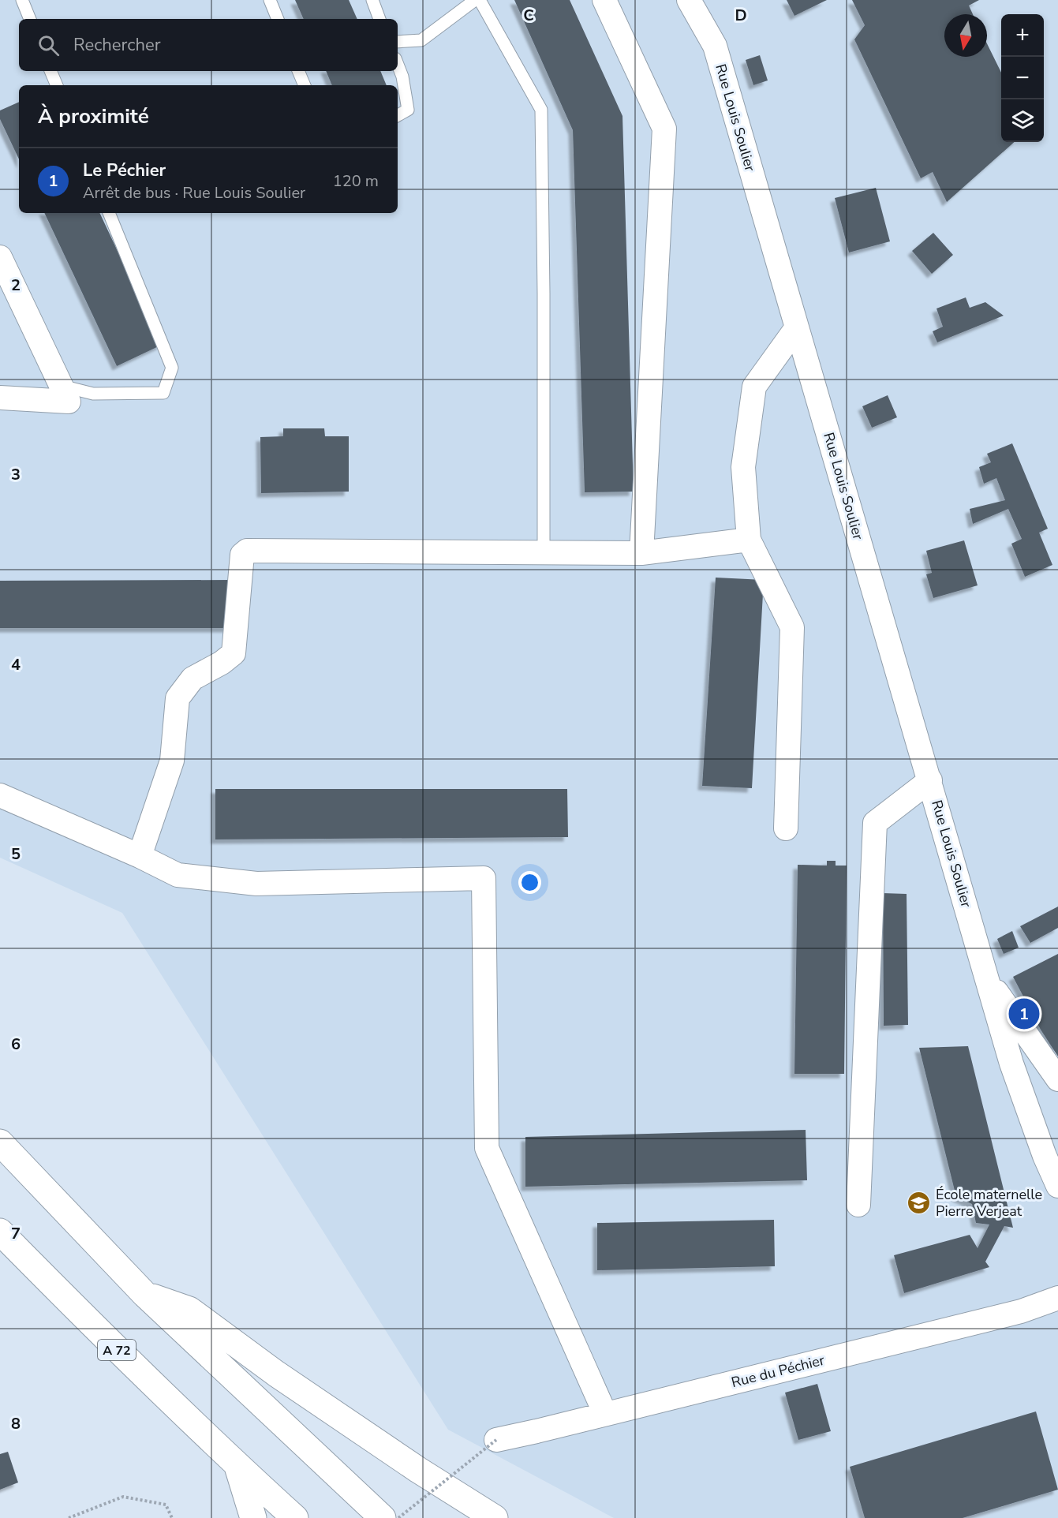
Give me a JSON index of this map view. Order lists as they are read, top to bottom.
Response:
{
  "streets": {
    "highway": ["A 72"],
    "street": ["Rue Louis Soulier", "Rue du Péchier"]
  },
  "places": {
    "school or university": ["École maternelle Pierre Verjeat"]
  },
  "north": "bottom",
  "page": {
    "map_buttons": ["+", "−"],
    "search": "Rechercher",
    "heading": "À proximité",
    "list": [
      {
        "mark": "1",
        "name": "Le Péchier",
        "note": "Arrêt de bus · Rue Louis Soulier",
        "value": "120 m"
      }
    ],
    "pins": "1"
  },
  "grid": {
    "columns": ["C", "D"],
    "rows": [
      "2",
      "3",
      "4",
      "5",
      "6",
      "7",
      "8"
    ]
  }
}
